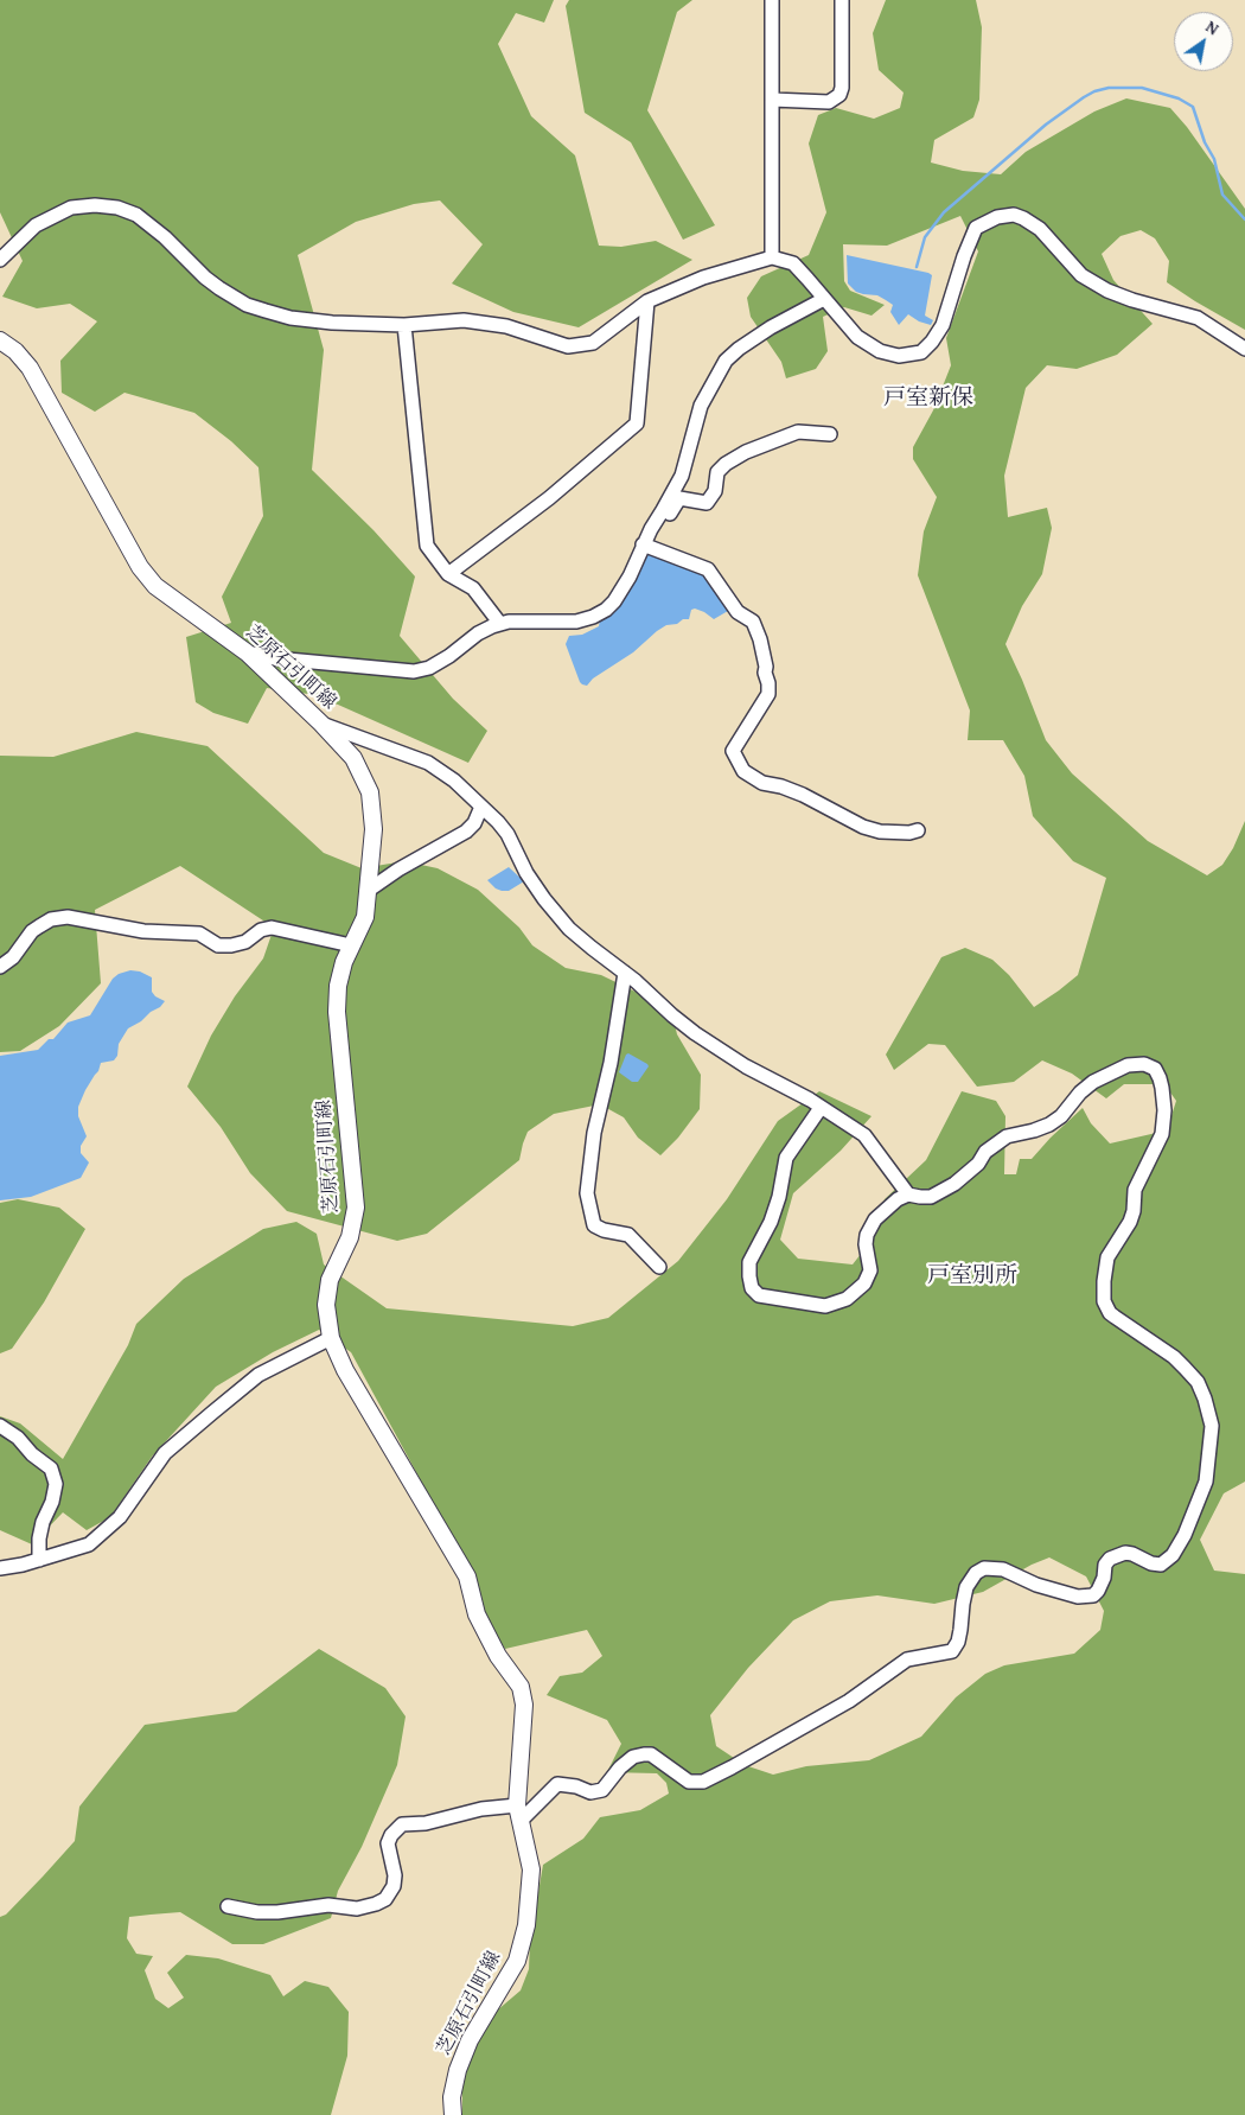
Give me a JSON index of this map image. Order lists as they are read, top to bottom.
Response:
{
  "streets": {
    "main road": ["芝原石引町線"]
  },
  "districts": ["戸室新保", "戸室別所"],
  "north": "top right"
}
